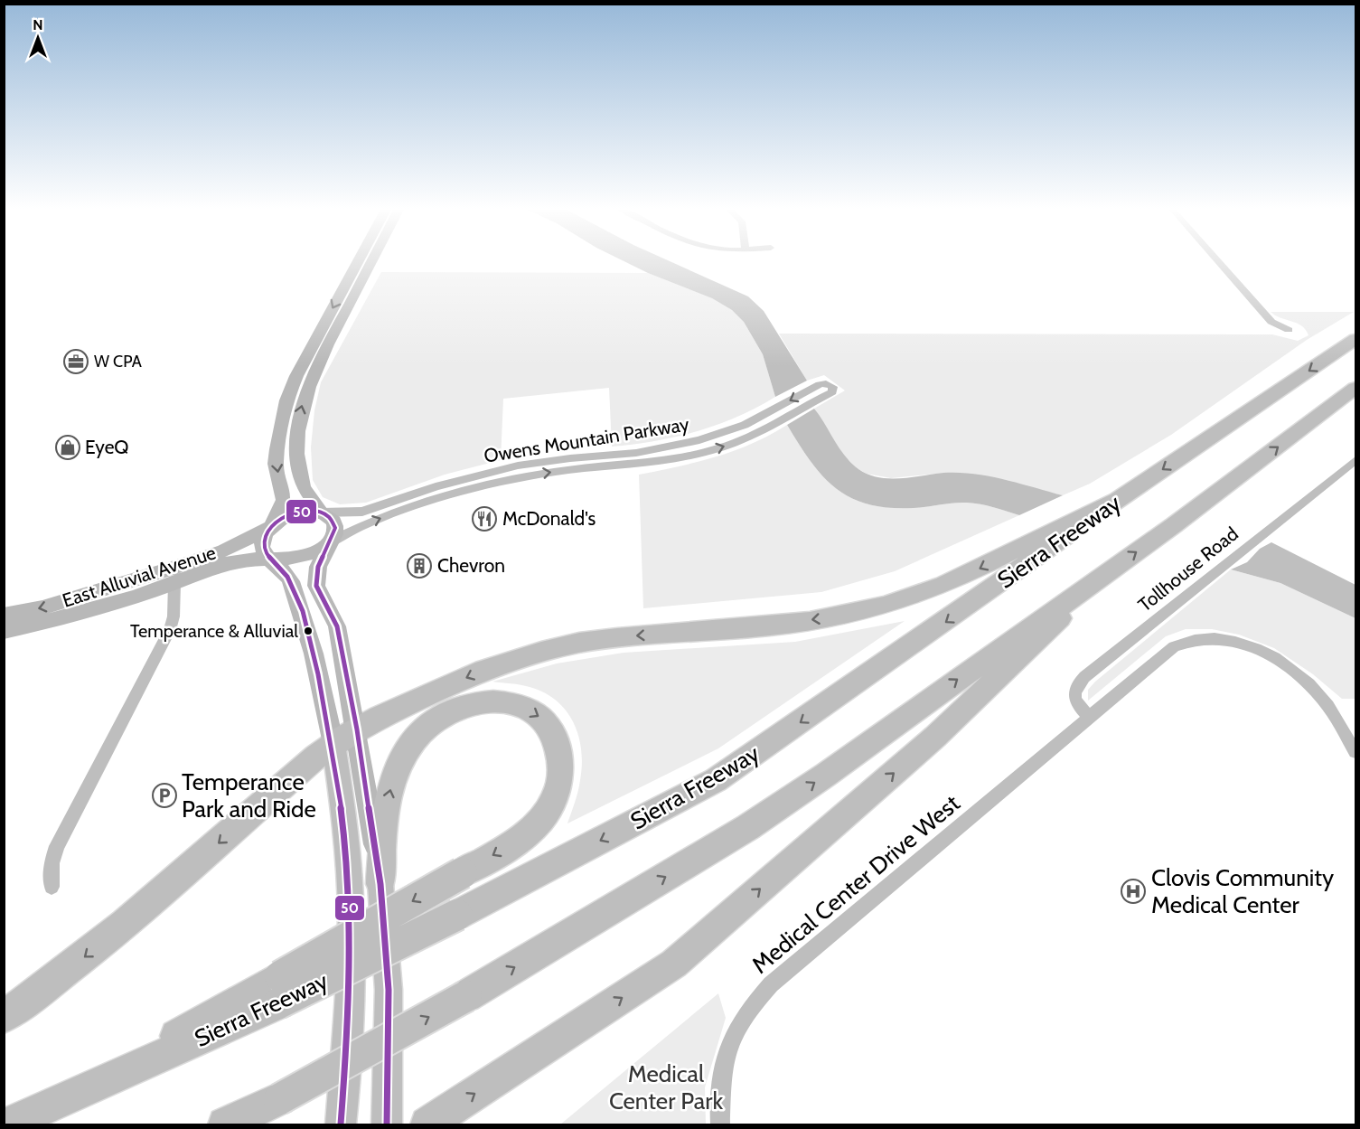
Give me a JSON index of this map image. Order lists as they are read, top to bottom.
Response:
{
  "streets": {
    "highway": ["Sierra Freeway"],
    "main road": ["East Alluvial Avenue"],
    "street": ["Owens Mountain Parkway", "Tollhouse Road", "Medical Center Drive West"]
  },
  "crossings": [
    ["Owens Mountain Parkway", "East Alluvial Avenue"],
    ["Tollhouse Road", "Medical Center Drive West"]
  ],
  "parks": ["Medical Center Park"],
  "places": {
    "office": ["W CPA"],
    "shop": ["EyeQ"],
    "restaurant": ["McDonald's"],
    "building": ["Chevron"],
    "other": ["Temperance & Alluvial"],
    "parking": ["Temperance Park and Ride"],
    "hospital": ["Clovis Community Medical Center"]
  },
  "lines": ["transit line 50"],
  "north": "top"
}
